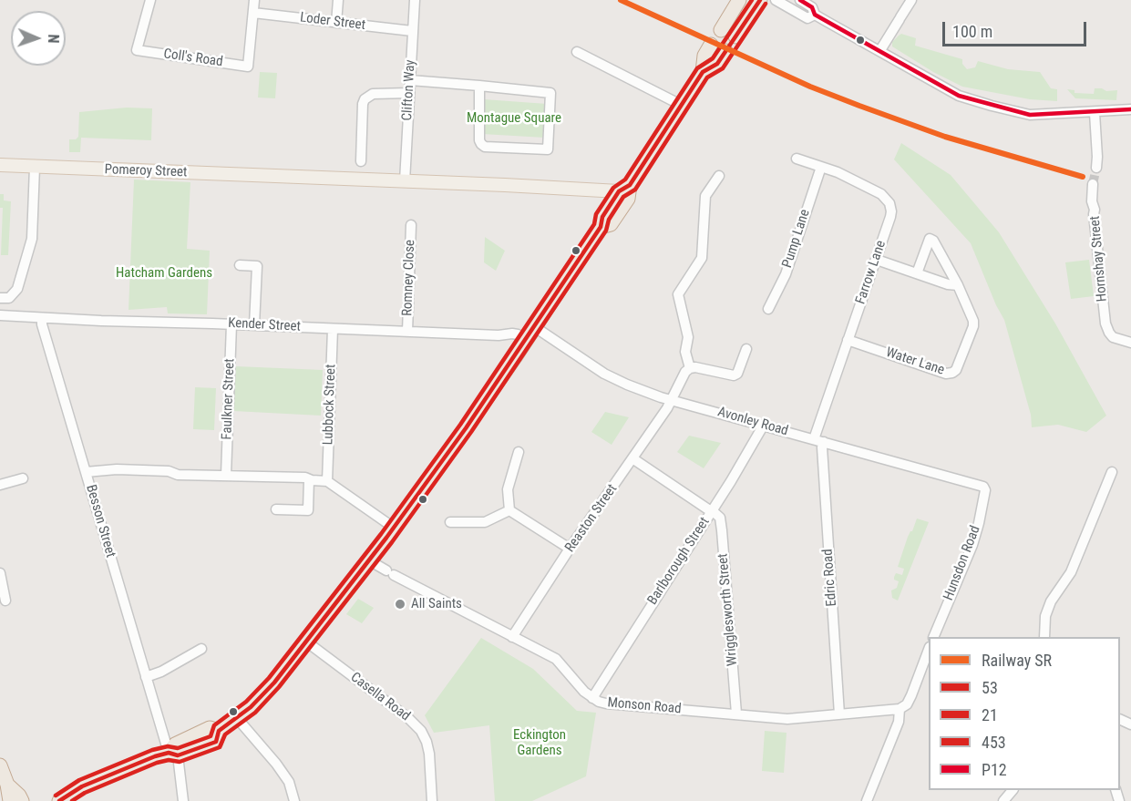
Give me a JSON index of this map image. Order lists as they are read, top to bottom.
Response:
{
  "streets": {
    "main road": ["Pomeroy Street"],
    "street": [
      "Loder Street",
      "Coll's Road",
      "Clifton Way",
      "Pump Lane",
      "Hornshay Street",
      "Farrow Lane",
      "Romney Close",
      "Kender Street",
      "Water Lane",
      "Faulkner Street",
      "Lubbock Street",
      "Avonley Road",
      "Reaston Street",
      "Besson Street",
      "Barlborough Street",
      "Hunsdon Road",
      "Edric Road",
      "Wrigglesworth Street",
      "Casella Road",
      "Monson Road"
    ]
  },
  "crossings": [
    ["Loder Street", "Coll's Road"],
    ["Loder Street", "Clifton Way"],
    ["Clifton Way", "Pomeroy Street"],
    ["Pump Lane", "Farrow Lane"],
    ["Farrow Lane", "Water Lane"],
    ["Farrow Lane", "Avonley Road"],
    ["Farrow Lane", "Edric Road"],
    ["Romney Close", "Kender Street"],
    ["Kender Street", "Faulkner Street"],
    ["Kender Street", "Lubbock Street"],
    ["Kender Street", "Besson Street"],
    ["Avonley Road", "Reaston Street"],
    ["Avonley Road", "Barlborough Street"],
    ["Avonley Road", "Hunsdon Road"],
    ["Avonley Road", "Edric Road"],
    ["Reaston Street", "Monson Road"],
    ["Barlborough Street", "Wrigglesworth Street"],
    ["Barlborough Street", "Monson Road"],
    ["Edric Road", "Monson Road"],
    ["Wrigglesworth Street", "Monson Road"]
  ],
  "parks": ["Montague Square", "Hatcham Gardens", "Eckington Gardens"],
  "places": ["All Saints"],
  "lines": [
    "rail line SR",
    "transit line 53",
    "transit line 453",
    "transit line P12",
    "transit line 21"
  ],
  "legend": [
    "Railway SR",
    "53",
    "21",
    "453",
    "P12"
  ],
  "scale_bar": "100 m",
  "north": "right"
}
